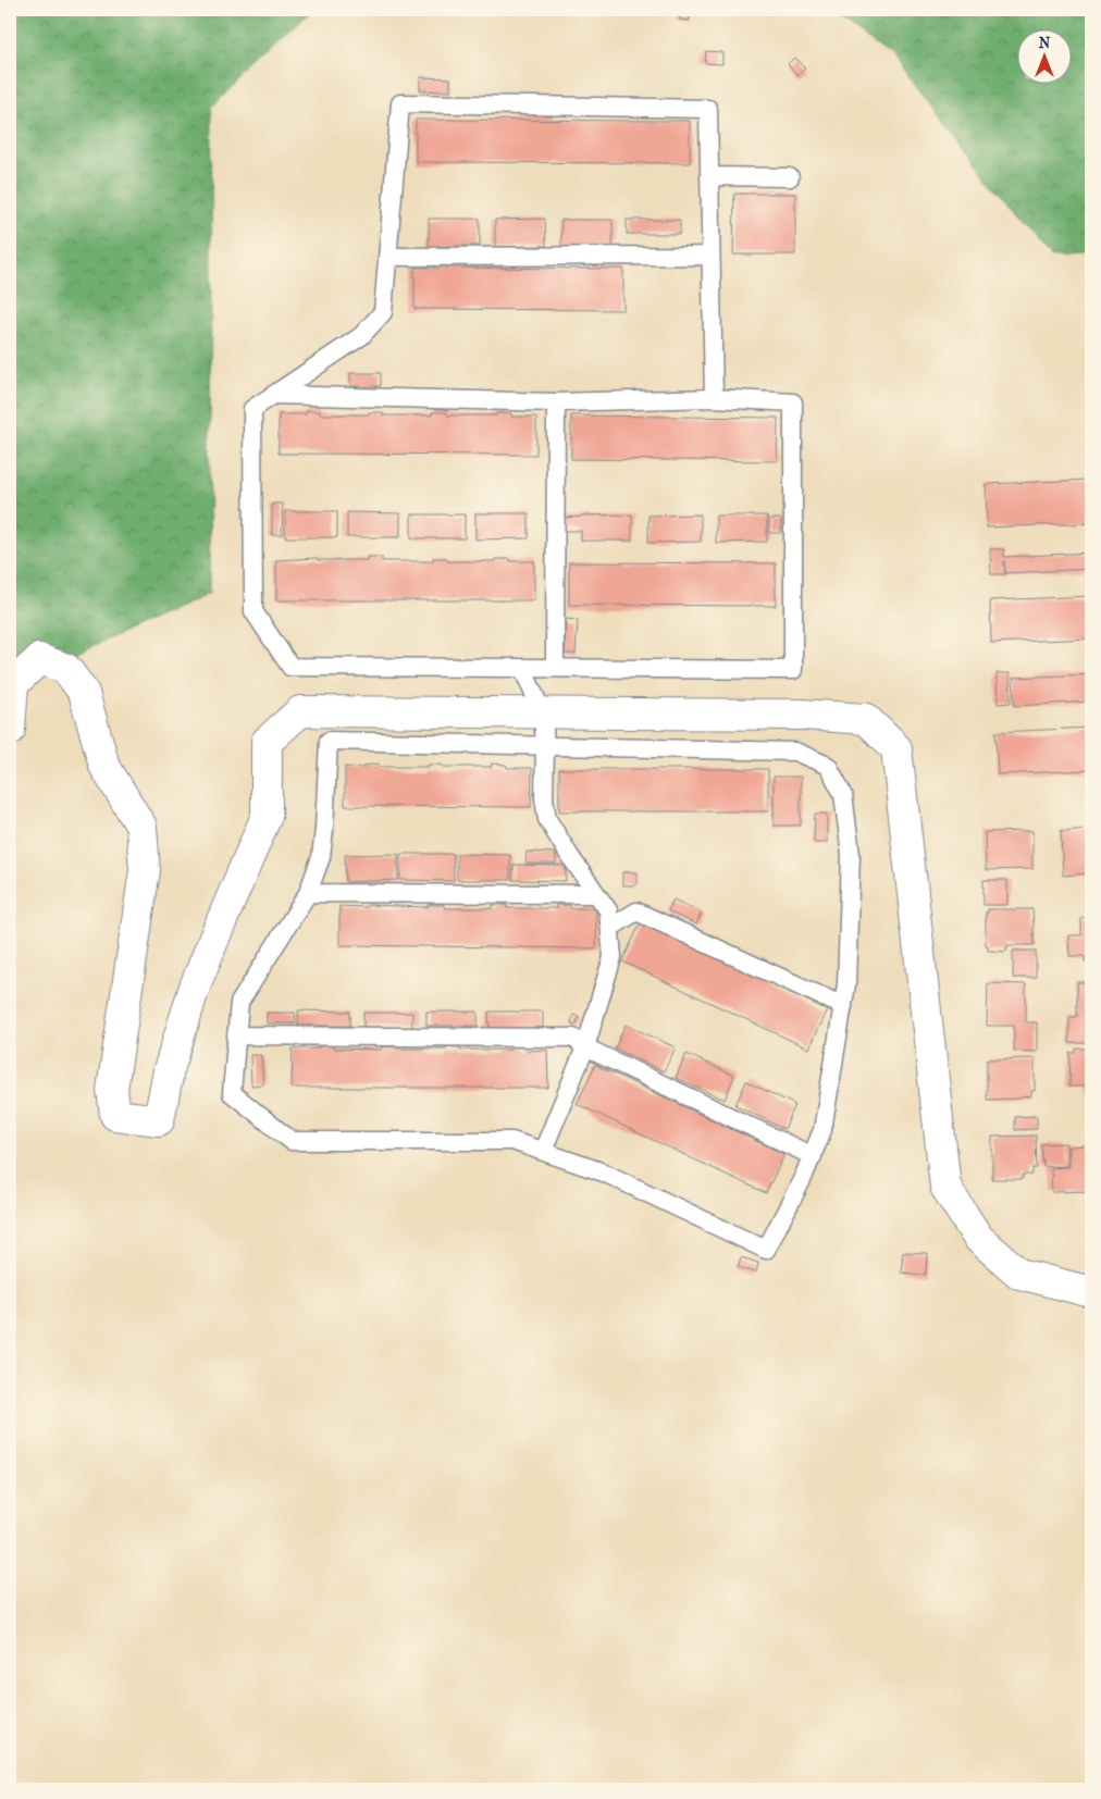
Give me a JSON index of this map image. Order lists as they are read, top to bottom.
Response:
{
  "north": "top"
}
